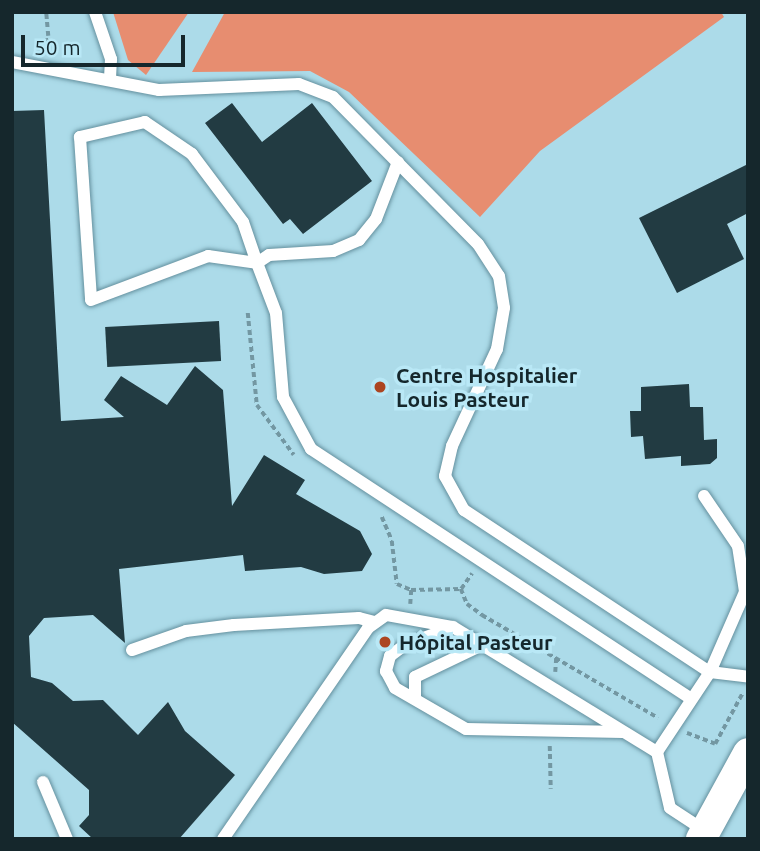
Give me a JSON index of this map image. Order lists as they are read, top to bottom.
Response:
{
  "places": ["Centre Hospitalier Louis Pasteur", "Hôpital Pasteur"],
  "scale_bar": "50 m"
}
